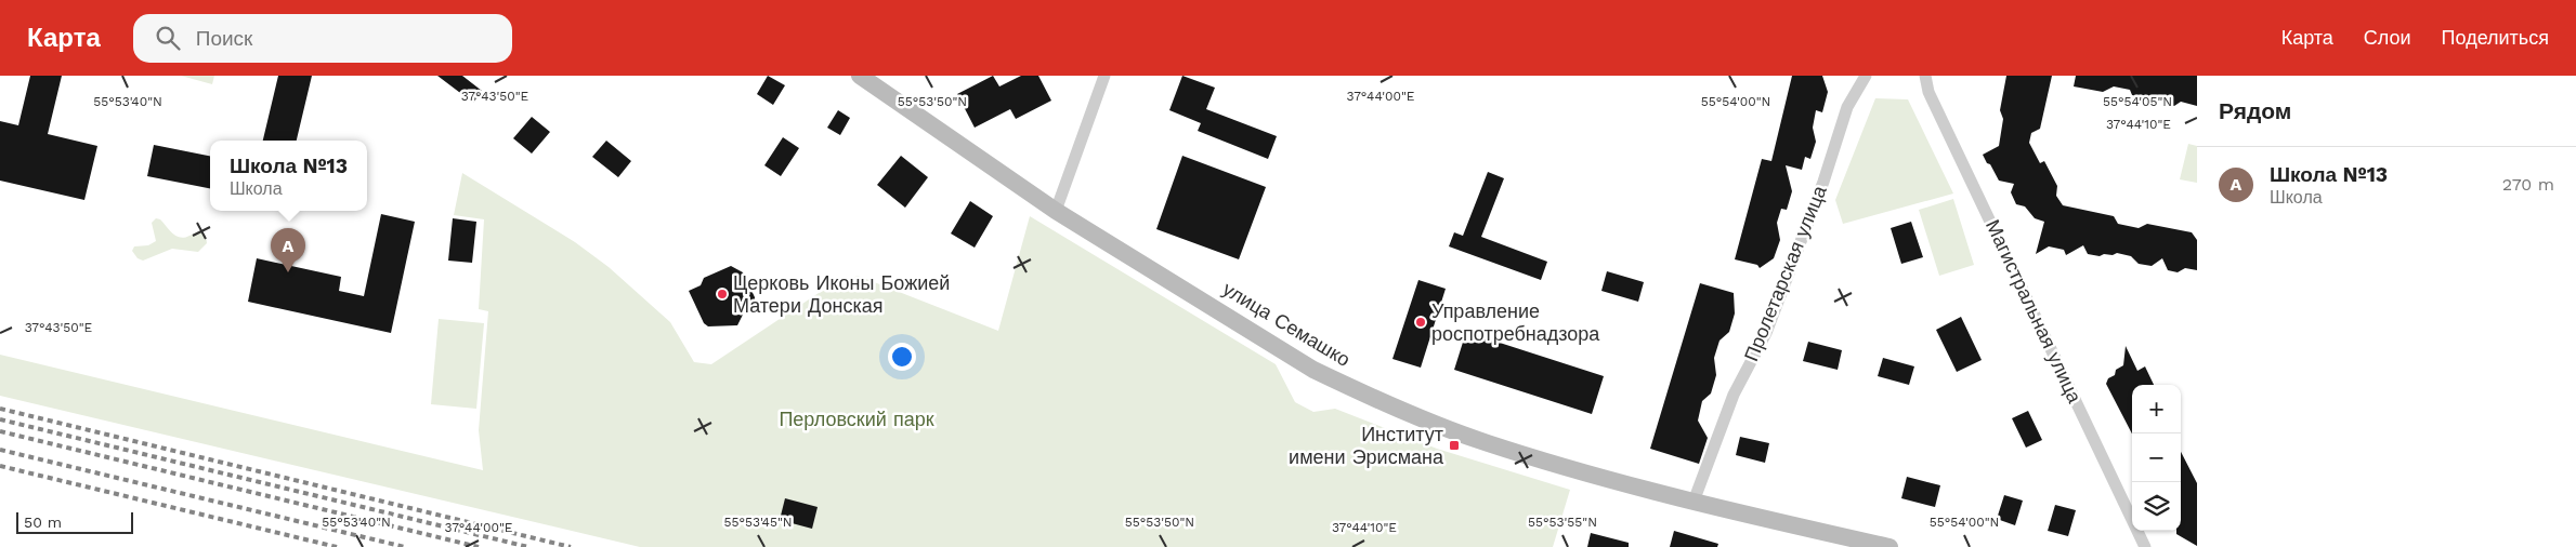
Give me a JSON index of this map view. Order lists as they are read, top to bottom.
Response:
{
  "streets": {
    "main road": ["улица Семашко"],
    "street": ["Пролетарская улица", "Магистральная улица"]
  },
  "crossings": [
    ["Пролетарская улица", "улица Семашко"]
  ],
  "parks": ["Перловский парк"],
  "places": {
    "other": ["Церковь Иконы Божией Матери Донская", "Управление роспотребнадзора"],
    "transit": ["Институт имени Эрисмана"]
  },
  "scale_bar": "50 m",
  "page": {
    "header": "Карта",
    "search": "Поиск",
    "nav": ["Карта", "Слои", "Поделиться"],
    "heading": "Рядом",
    "popup": ["Школа №13", "Школа"],
    "list": [
      {
        "mark": "A",
        "name": "Школа №13",
        "note": "Школа",
        "value": "270 m"
      }
    ],
    "pins": "A",
    "map_buttons": ["+", "−"],
    "scale": "50 m"
  },
  "coordinates": [
    "37°43'50\"E",
    "37°44'00\"E",
    "55°53'40\"N",
    "55°53'50\"N",
    "55°54'00\"N",
    "55°54'05\"N",
    "37°44'10\"E",
    "55°53'45\"N",
    "55°53'55\"N"
  ]
}
